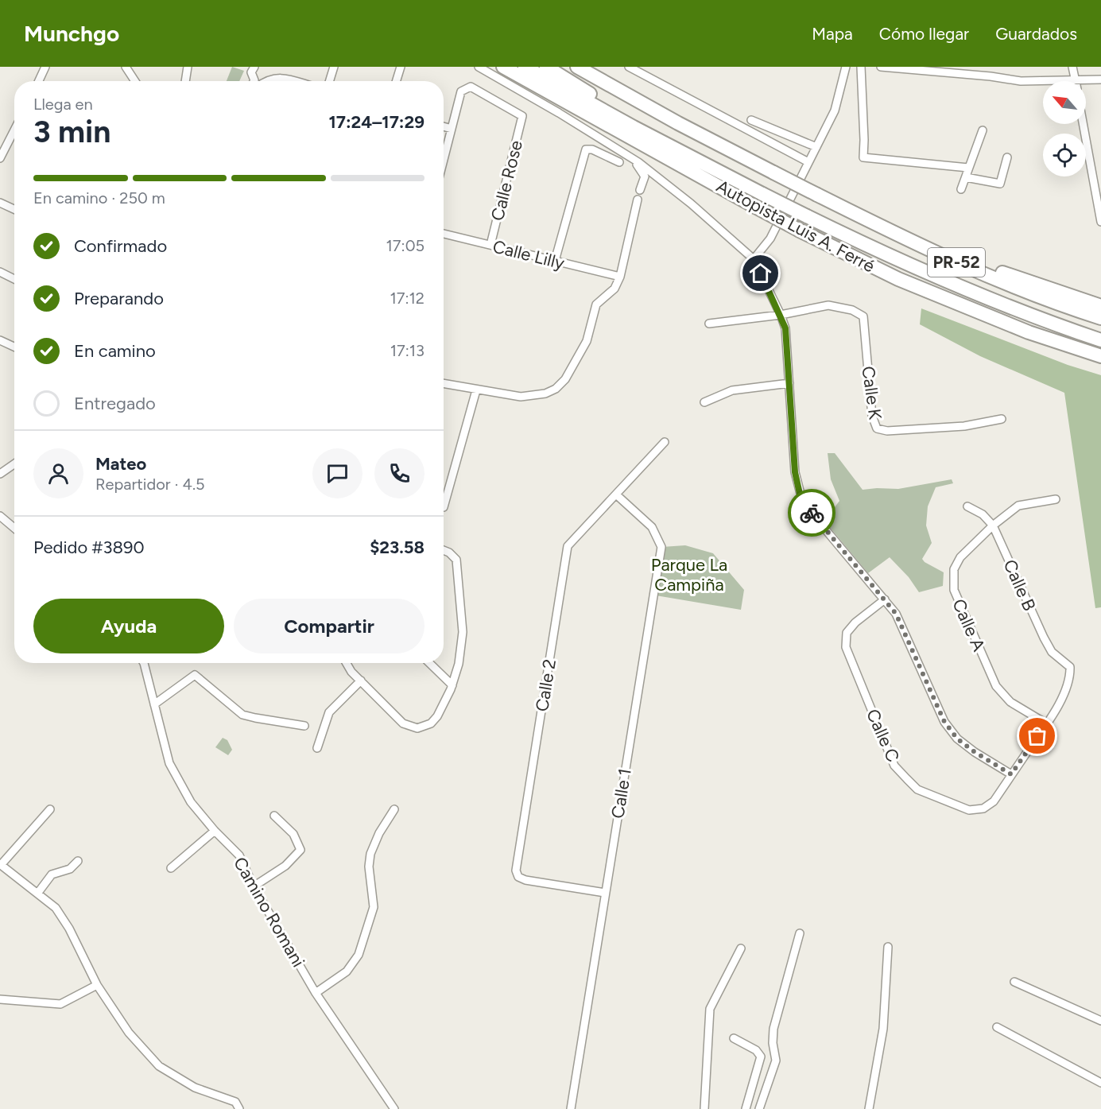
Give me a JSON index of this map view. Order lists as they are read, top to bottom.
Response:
{
  "streets": {
    "highway": ["Autopista Luis A. Ferré", "PR-52"],
    "street": [
      "Calle Rose",
      "Calle Lilly",
      "Calle K",
      "Calle B",
      "Calle A",
      "Calle 2",
      "Calle C",
      "Calle 1",
      "Camino Romani"
    ]
  },
  "crossings": [
    ["Calle Rose", "Calle Lilly"],
    ["Calle B", "Calle A"],
    ["Calle B", "Calle C"],
    ["Calle A", "Calle C"],
    ["Calle 2", "Calle 1"]
  ],
  "parks": ["Parque La Campiña"],
  "north": "top left",
  "page": {
    "header": "Munchgo",
    "nav": ["Mapa", "Cómo llegar", "Guardados"],
    "heading": ["3 min", "Llega en", "17:24–17:29"],
    "panel": [
      "Mateo",
      "Repartidor · 4.5",
      "Pedido #3890",
      "$23.58"
    ],
    "bar": "En camino · 250 m",
    "list": [
      ["Confirmado", "17:05"],
      ["Preparando", "17:12"],
      ["En camino", "17:13"],
      "Entregado"
    ],
    "buttons": ["Ayuda", "Compartir"]
  }
}
